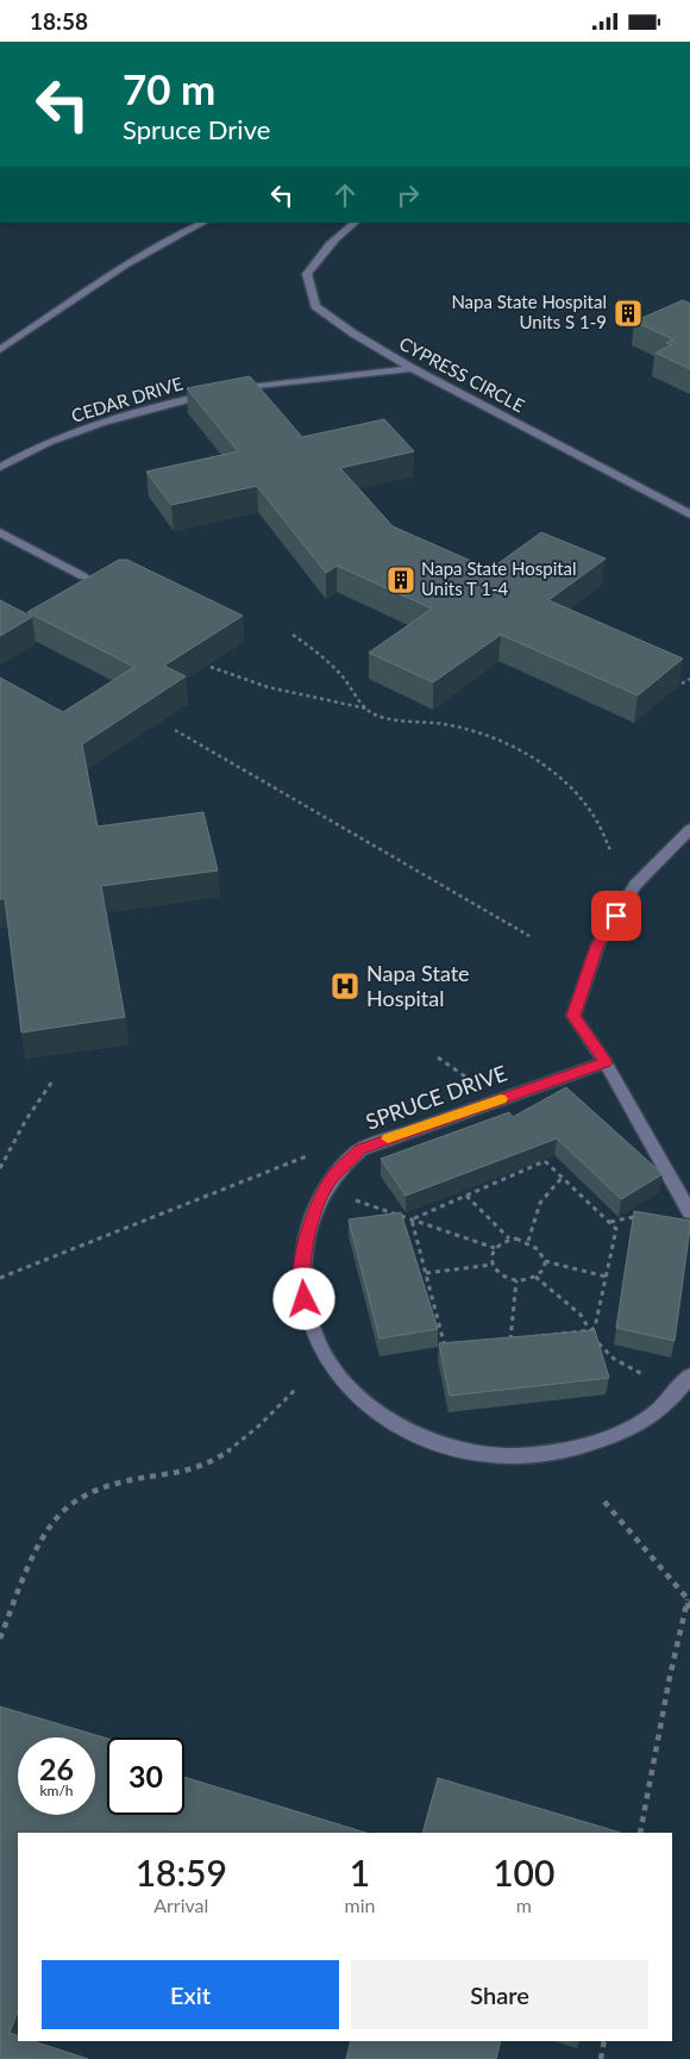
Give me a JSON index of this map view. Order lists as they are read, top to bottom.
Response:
{
  "streets": {
    "street": ["CYPRESS CIRCLE", "CEDAR DRIVE", "SPRUCE DRIVE"]
  },
  "crossings": [
    ["CYPRESS CIRCLE", "CEDAR DRIVE"]
  ],
  "places": {
    "building": ["Napa State Hospital Units S 1-9", "Napa State Hospital Units T 1-4"],
    "hospital": ["Napa State Hospital"]
  },
  "page": {
    "status": "18:58",
    "turn": ["70 m", "Spruce Drive"],
    "speed": "26 km/h",
    "limit": "30",
    "eta": [
      "18:59",
      "Arrival",
      "1",
      "min",
      "100",
      "m"
    ],
    "buttons": ["Exit", "Share"]
  }
}
